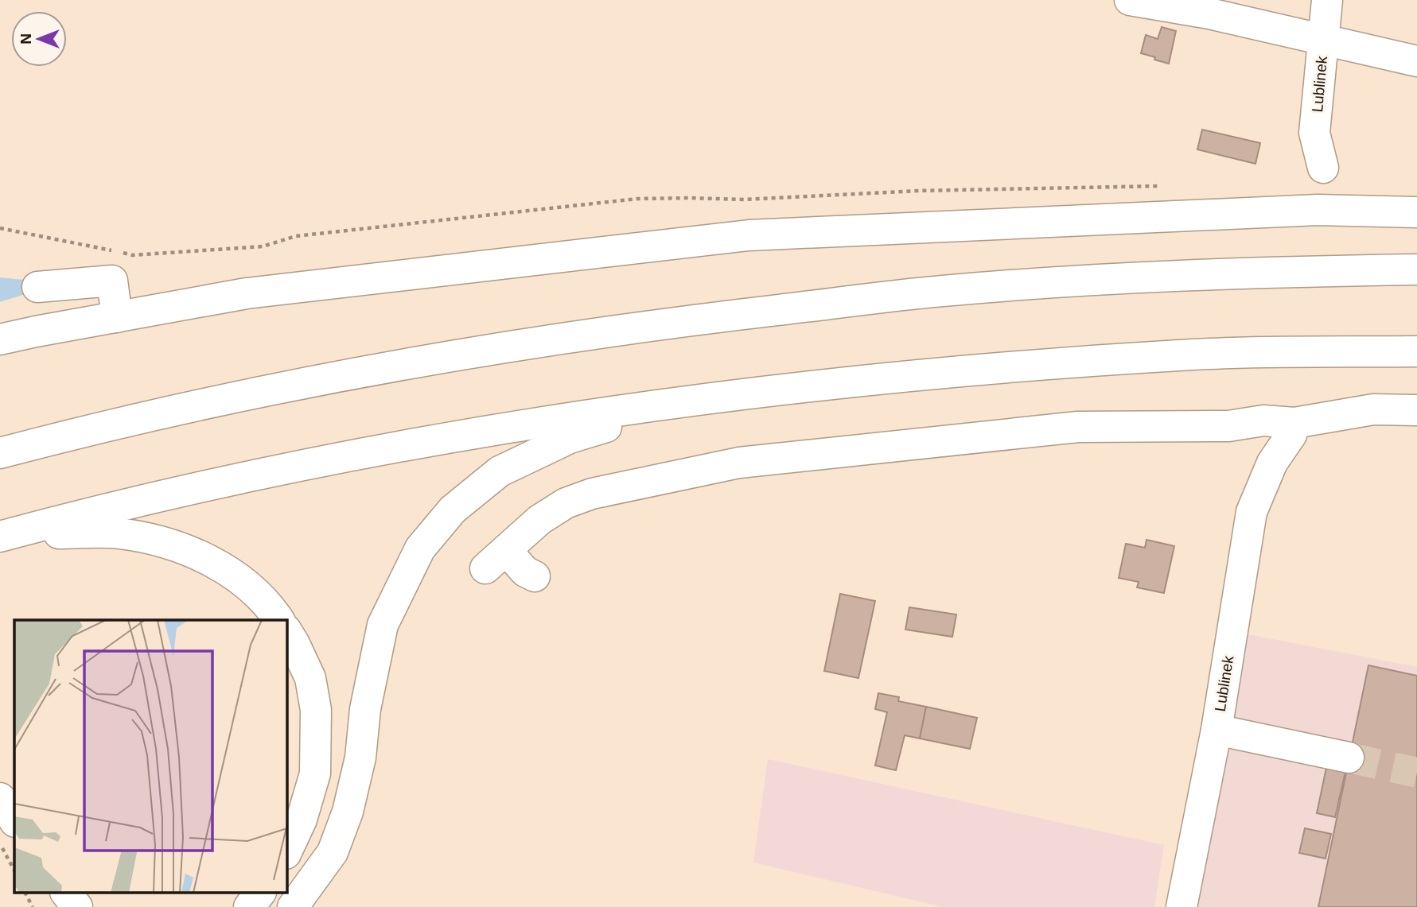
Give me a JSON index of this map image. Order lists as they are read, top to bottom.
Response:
{
  "streets": {
    "main road": ["Lublinek"]
  },
  "north": "left"
}
